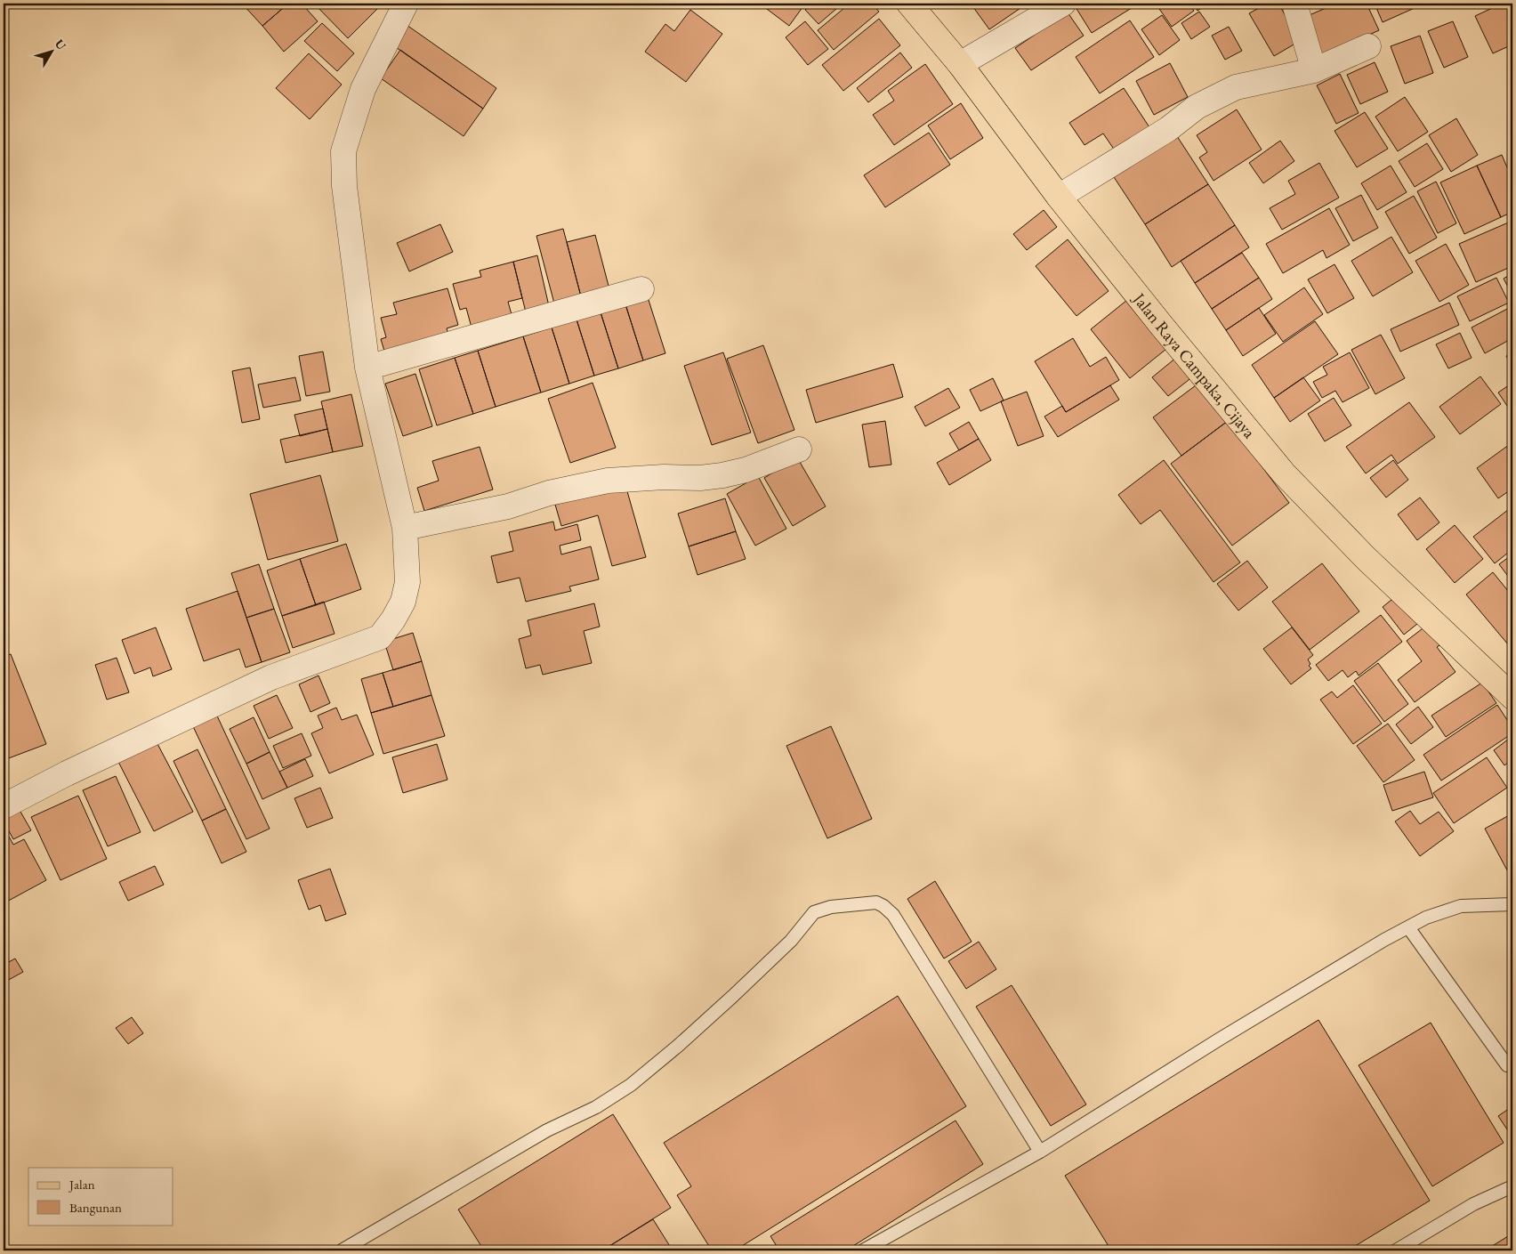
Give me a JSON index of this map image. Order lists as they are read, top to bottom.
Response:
{
  "streets": {
    "main road": ["Jalan Raya Campaka, Cijaya"]
  },
  "legend": ["Jalan", "Bangunan"],
  "north": "top right"
}
